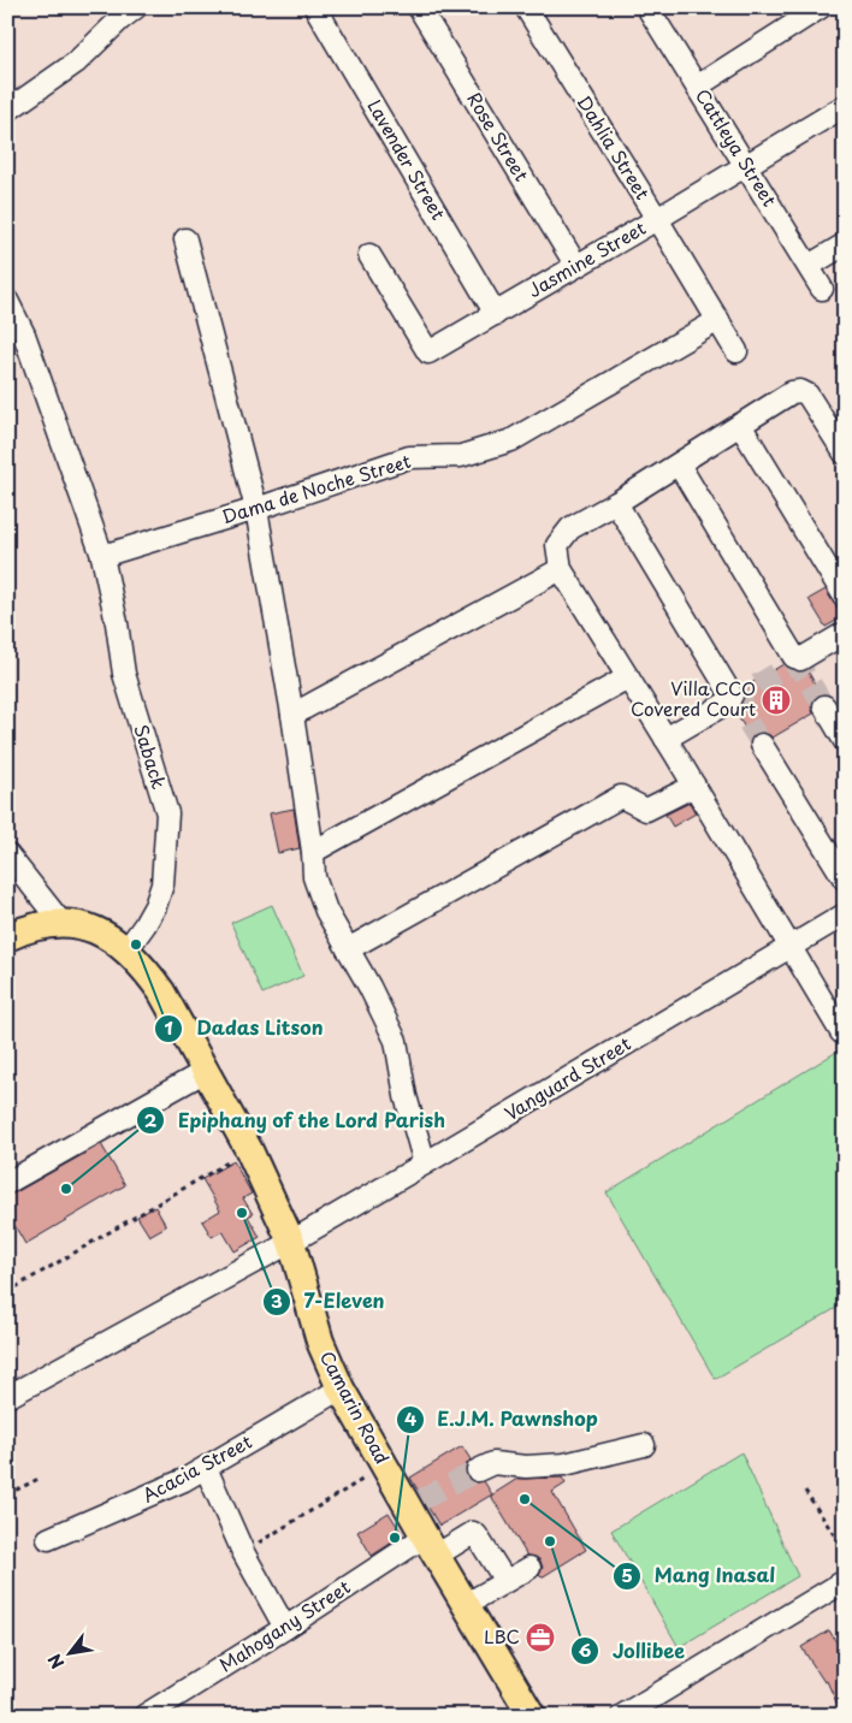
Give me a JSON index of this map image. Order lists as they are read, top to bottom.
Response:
{
  "streets": {
    "main road": ["Camarin Road"],
    "street": [
      "Rose Street",
      "Dahlia Street",
      "Cattleya Street",
      "Lavender Street",
      "Jasmine Street",
      "Dama de Noche Street",
      "Saback",
      "Vanguard Street",
      "Acacia Street",
      "Mahogany Street"
    ]
  },
  "crossings": [
    ["Rose Street", "Jasmine Street"],
    ["Dahlia Street", "Jasmine Street"],
    ["Dahlia Street", "Dama de Noche Street"],
    ["Cattleya Street", "Jasmine Street"],
    ["Lavender Street", "Jasmine Street"],
    ["Dama de Noche Street", "Saback"],
    ["Saback", "Camarin Road"],
    ["Vanguard Street", "Camarin Road"],
    ["Camarin Road", "Acacia Street"],
    ["Camarin Road", "Mahogany Street"]
  ],
  "places": {
    "building": ["Villa CCO Covered Court"],
    "other": [
      "Dadas Litson",
      "Epiphany of the Lord Parish",
      "7-Eleven",
      "Mang Inasal",
      "E.J.M. Pawnshop",
      "Jollibee"
    ],
    "office": ["LBC"]
  },
  "north": "bottom left"
}
